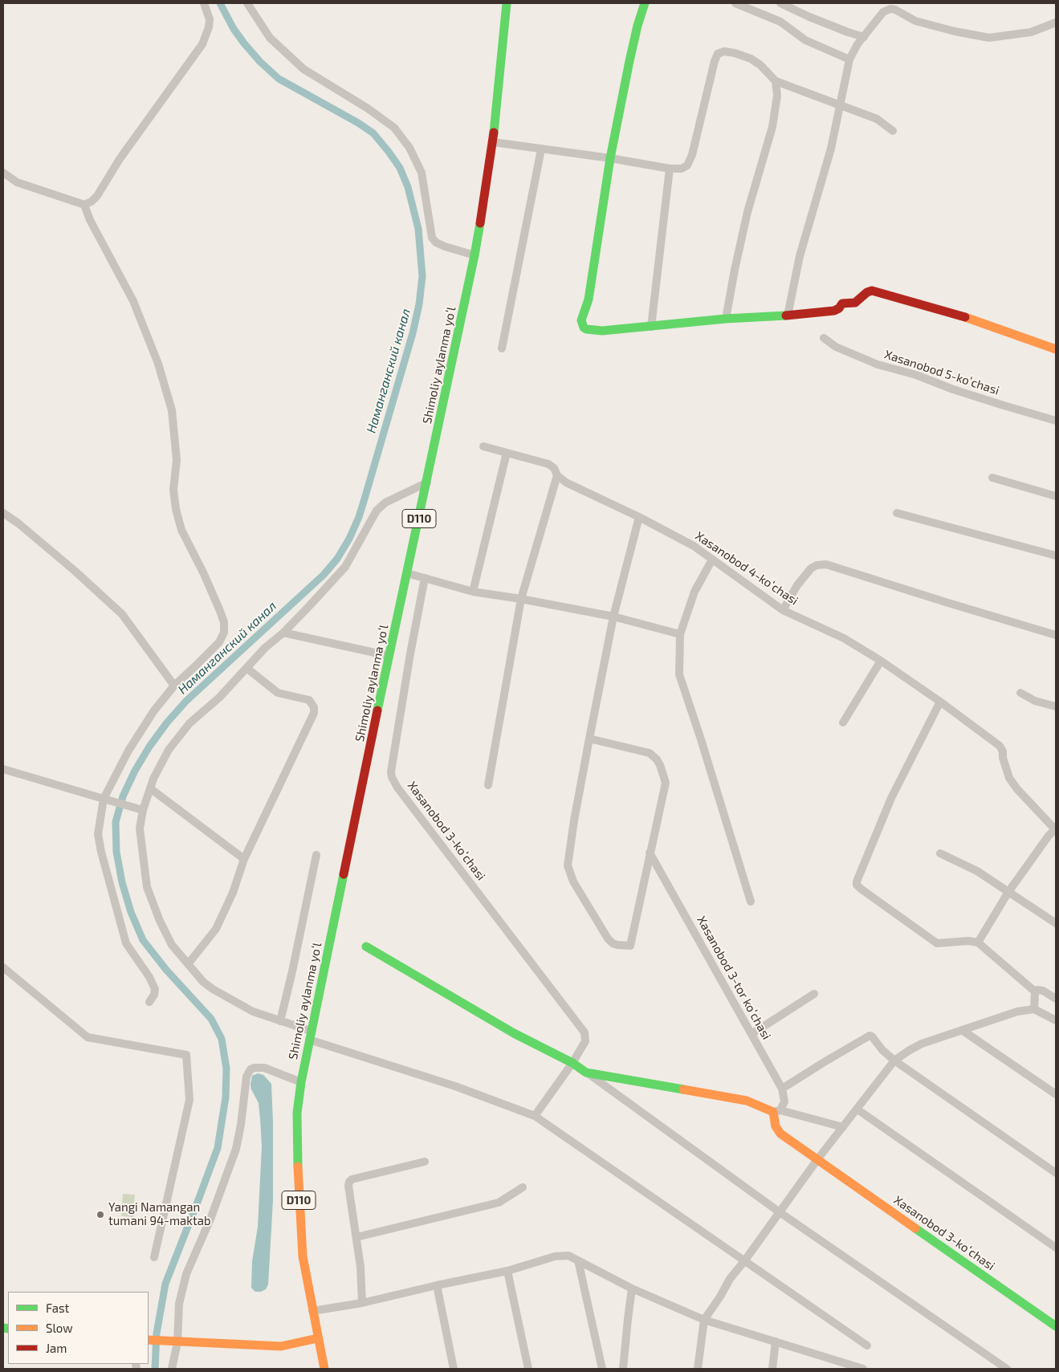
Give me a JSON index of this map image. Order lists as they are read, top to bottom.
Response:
{
  "streets": {
    "street": [
      "Shimoliy aylanma yoʻl",
      "Xasanobod 5-koʻchasi",
      "D110",
      "Xasanobod 4-koʻchasi",
      "Xasanobod 3-koʻchasi",
      "Xasanobod 3-tor koʻchasi"
    ]
  },
  "water": ["Наманганский канал"],
  "places": ["Yangi Namangan tumani 94-maktab"],
  "legend": ["Fast", "Slow", "Jam"]
}
